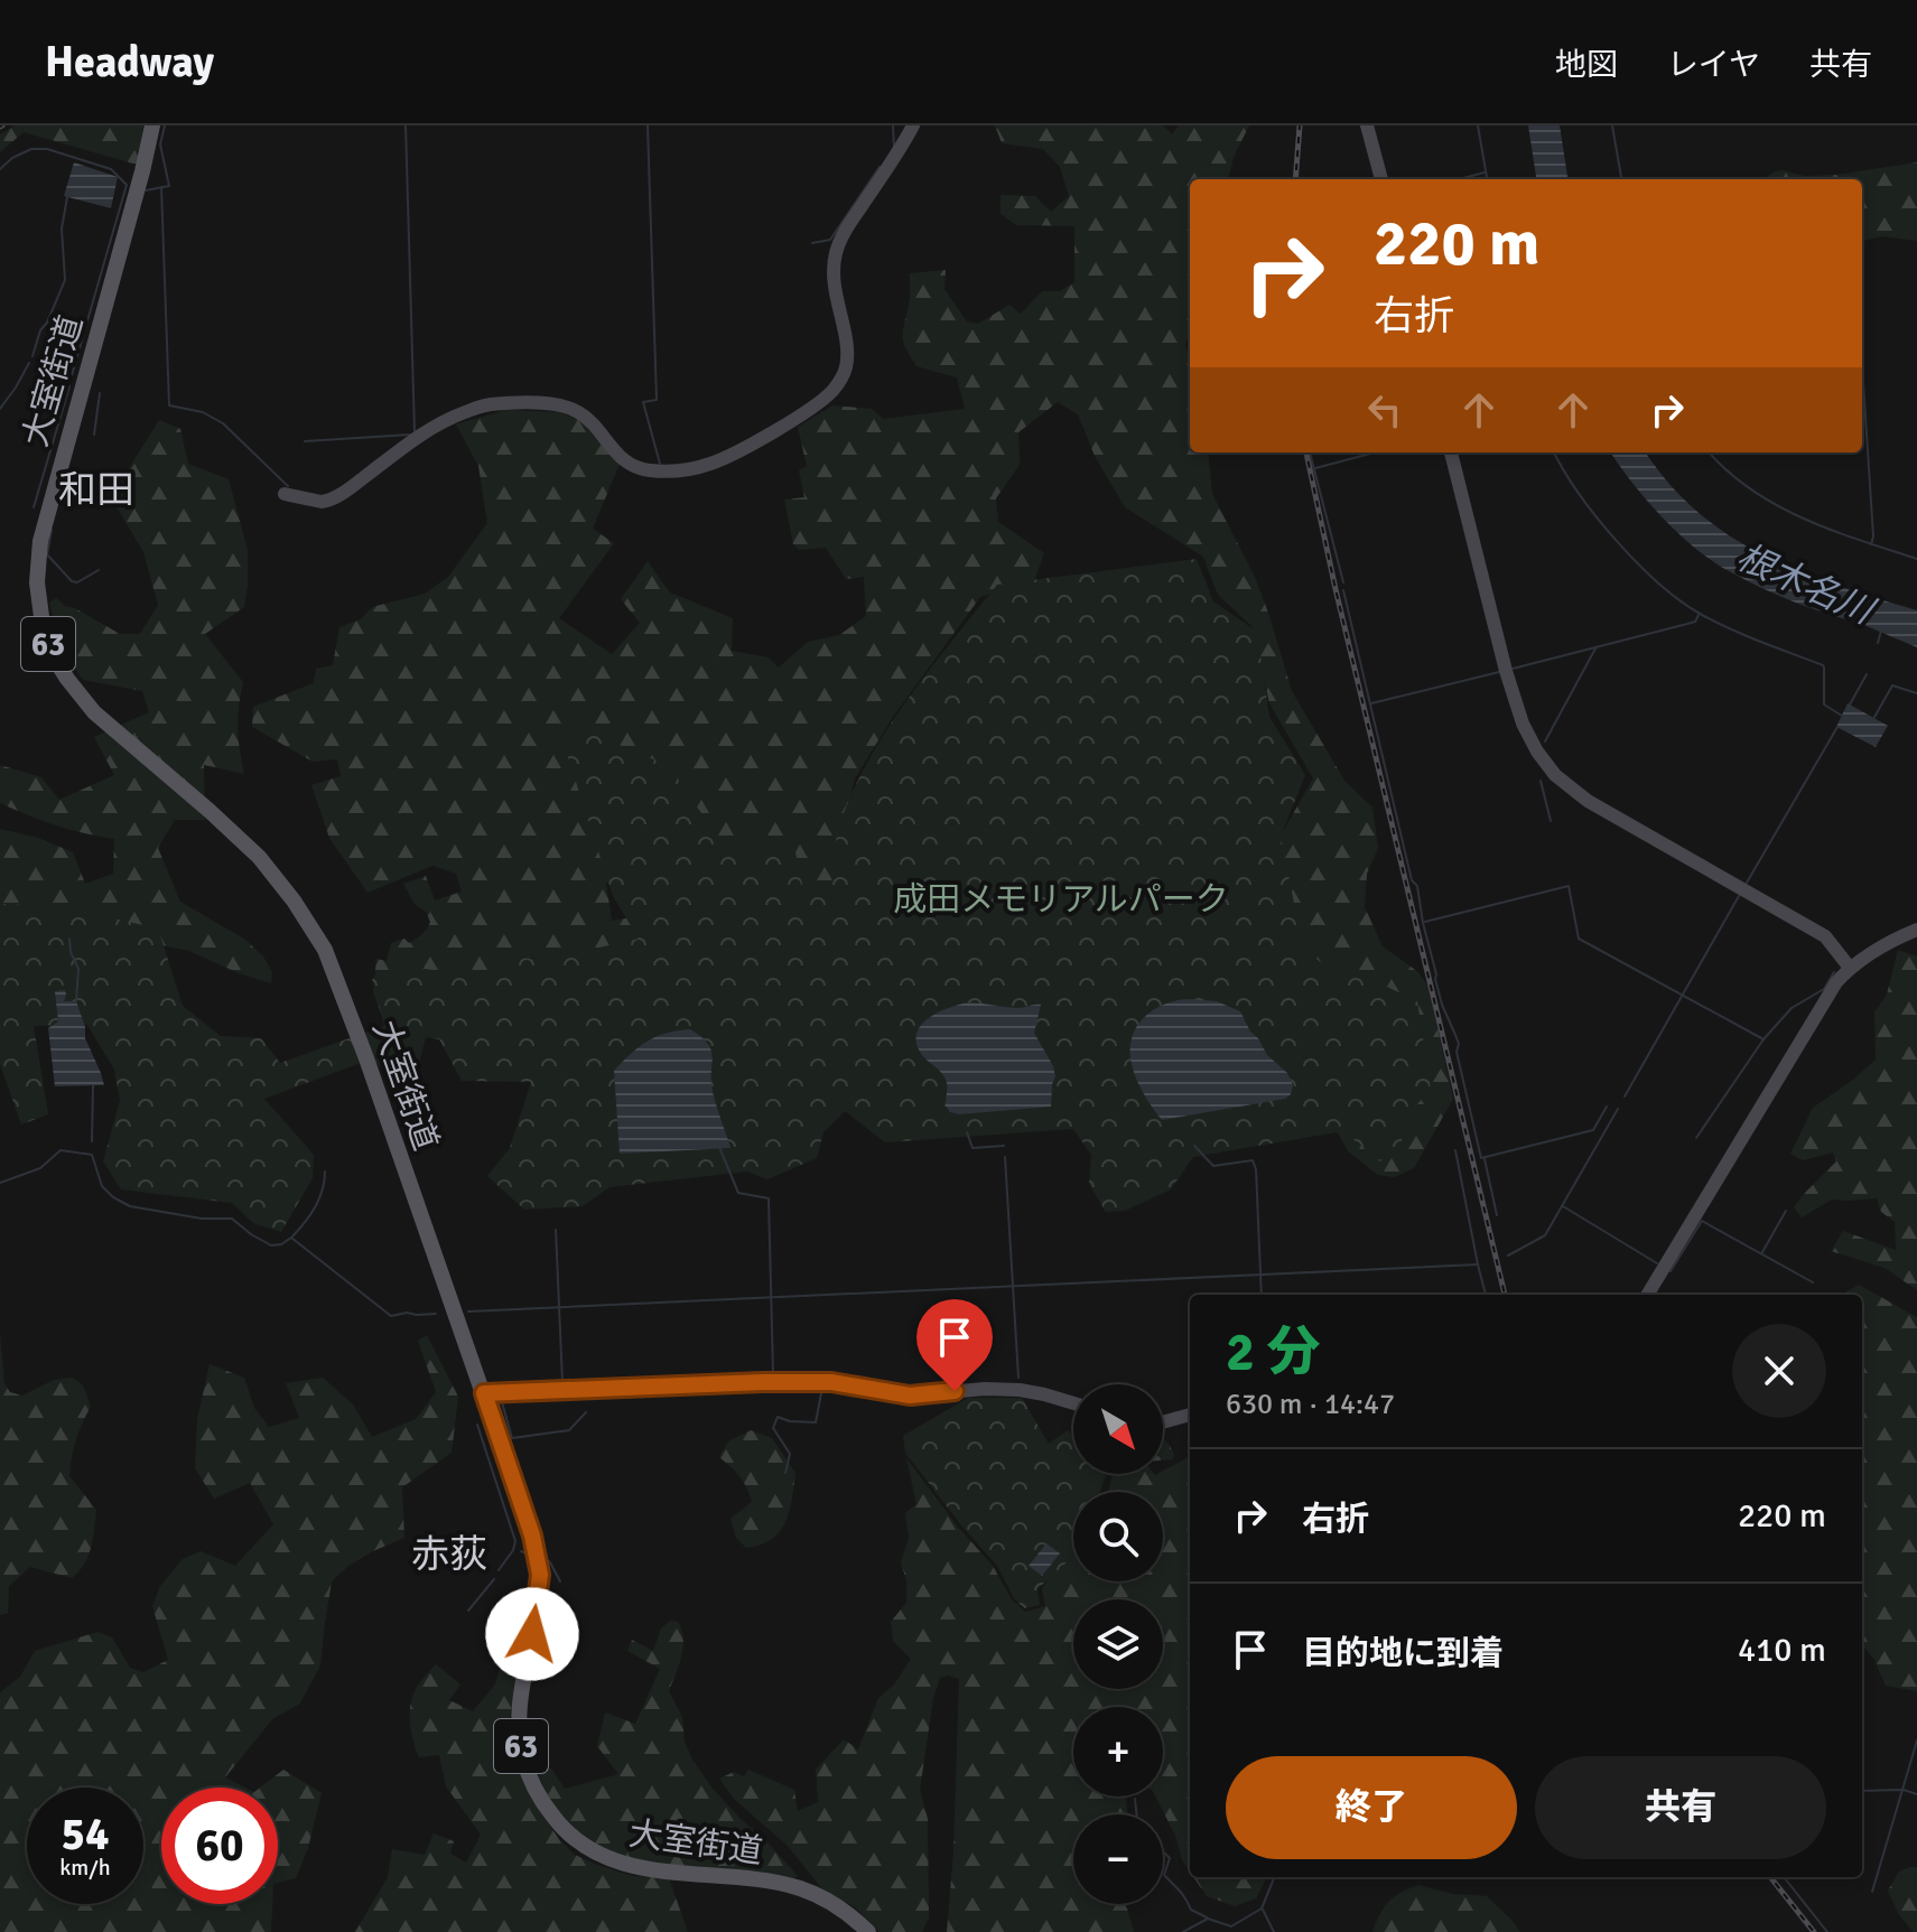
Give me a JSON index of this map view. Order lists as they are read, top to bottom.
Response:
{
  "streets": {
    "main road": ["大室街道", "63"]
  },
  "districts": ["和田", "赤荻"],
  "water": ["根木名川"],
  "parks": ["成田メモリアルパーク"],
  "north": "bottom right",
  "page": {
    "header": "Headway",
    "nav": ["地図", "レイヤ", "共有"],
    "turn": ["220 m", "右折"],
    "heading": ["2 分", "630 m · 14:47"],
    "map_buttons": ["+", "−"],
    "list": [
      {
        "name": "右折",
        "value": "220 m"
      },
      {
        "name": "目的地に到着",
        "value": "410 m"
      }
    ],
    "buttons": ["終了", "共有"],
    "speed": "54 km/h",
    "limit": "60"
  }
}
